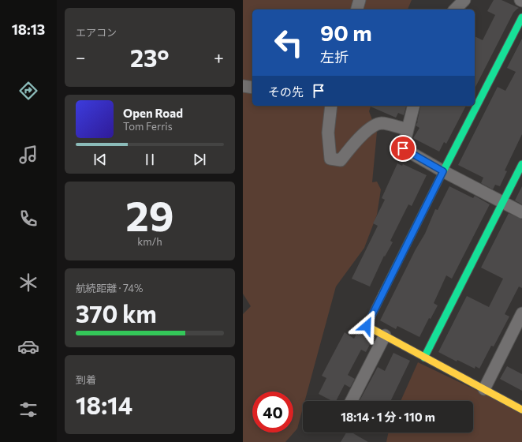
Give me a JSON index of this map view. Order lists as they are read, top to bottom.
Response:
{
  "page": {
    "tabs": "18:13",
    "tile": [
      "エアコン",
      ["29", "km/h"],
      ["航続距離 · 74%", "370 km"],
      ["到着", "18:14"]
    ],
    "turn": ["90 m", "左折"],
    "heat": ["−", "23°", "+"],
    "then": "その先",
    "song": ["Open Road", "Tom Ferris"],
    "limit": "40",
    "trip": "18:14 · 1 分 · 110 m"
  }
}
